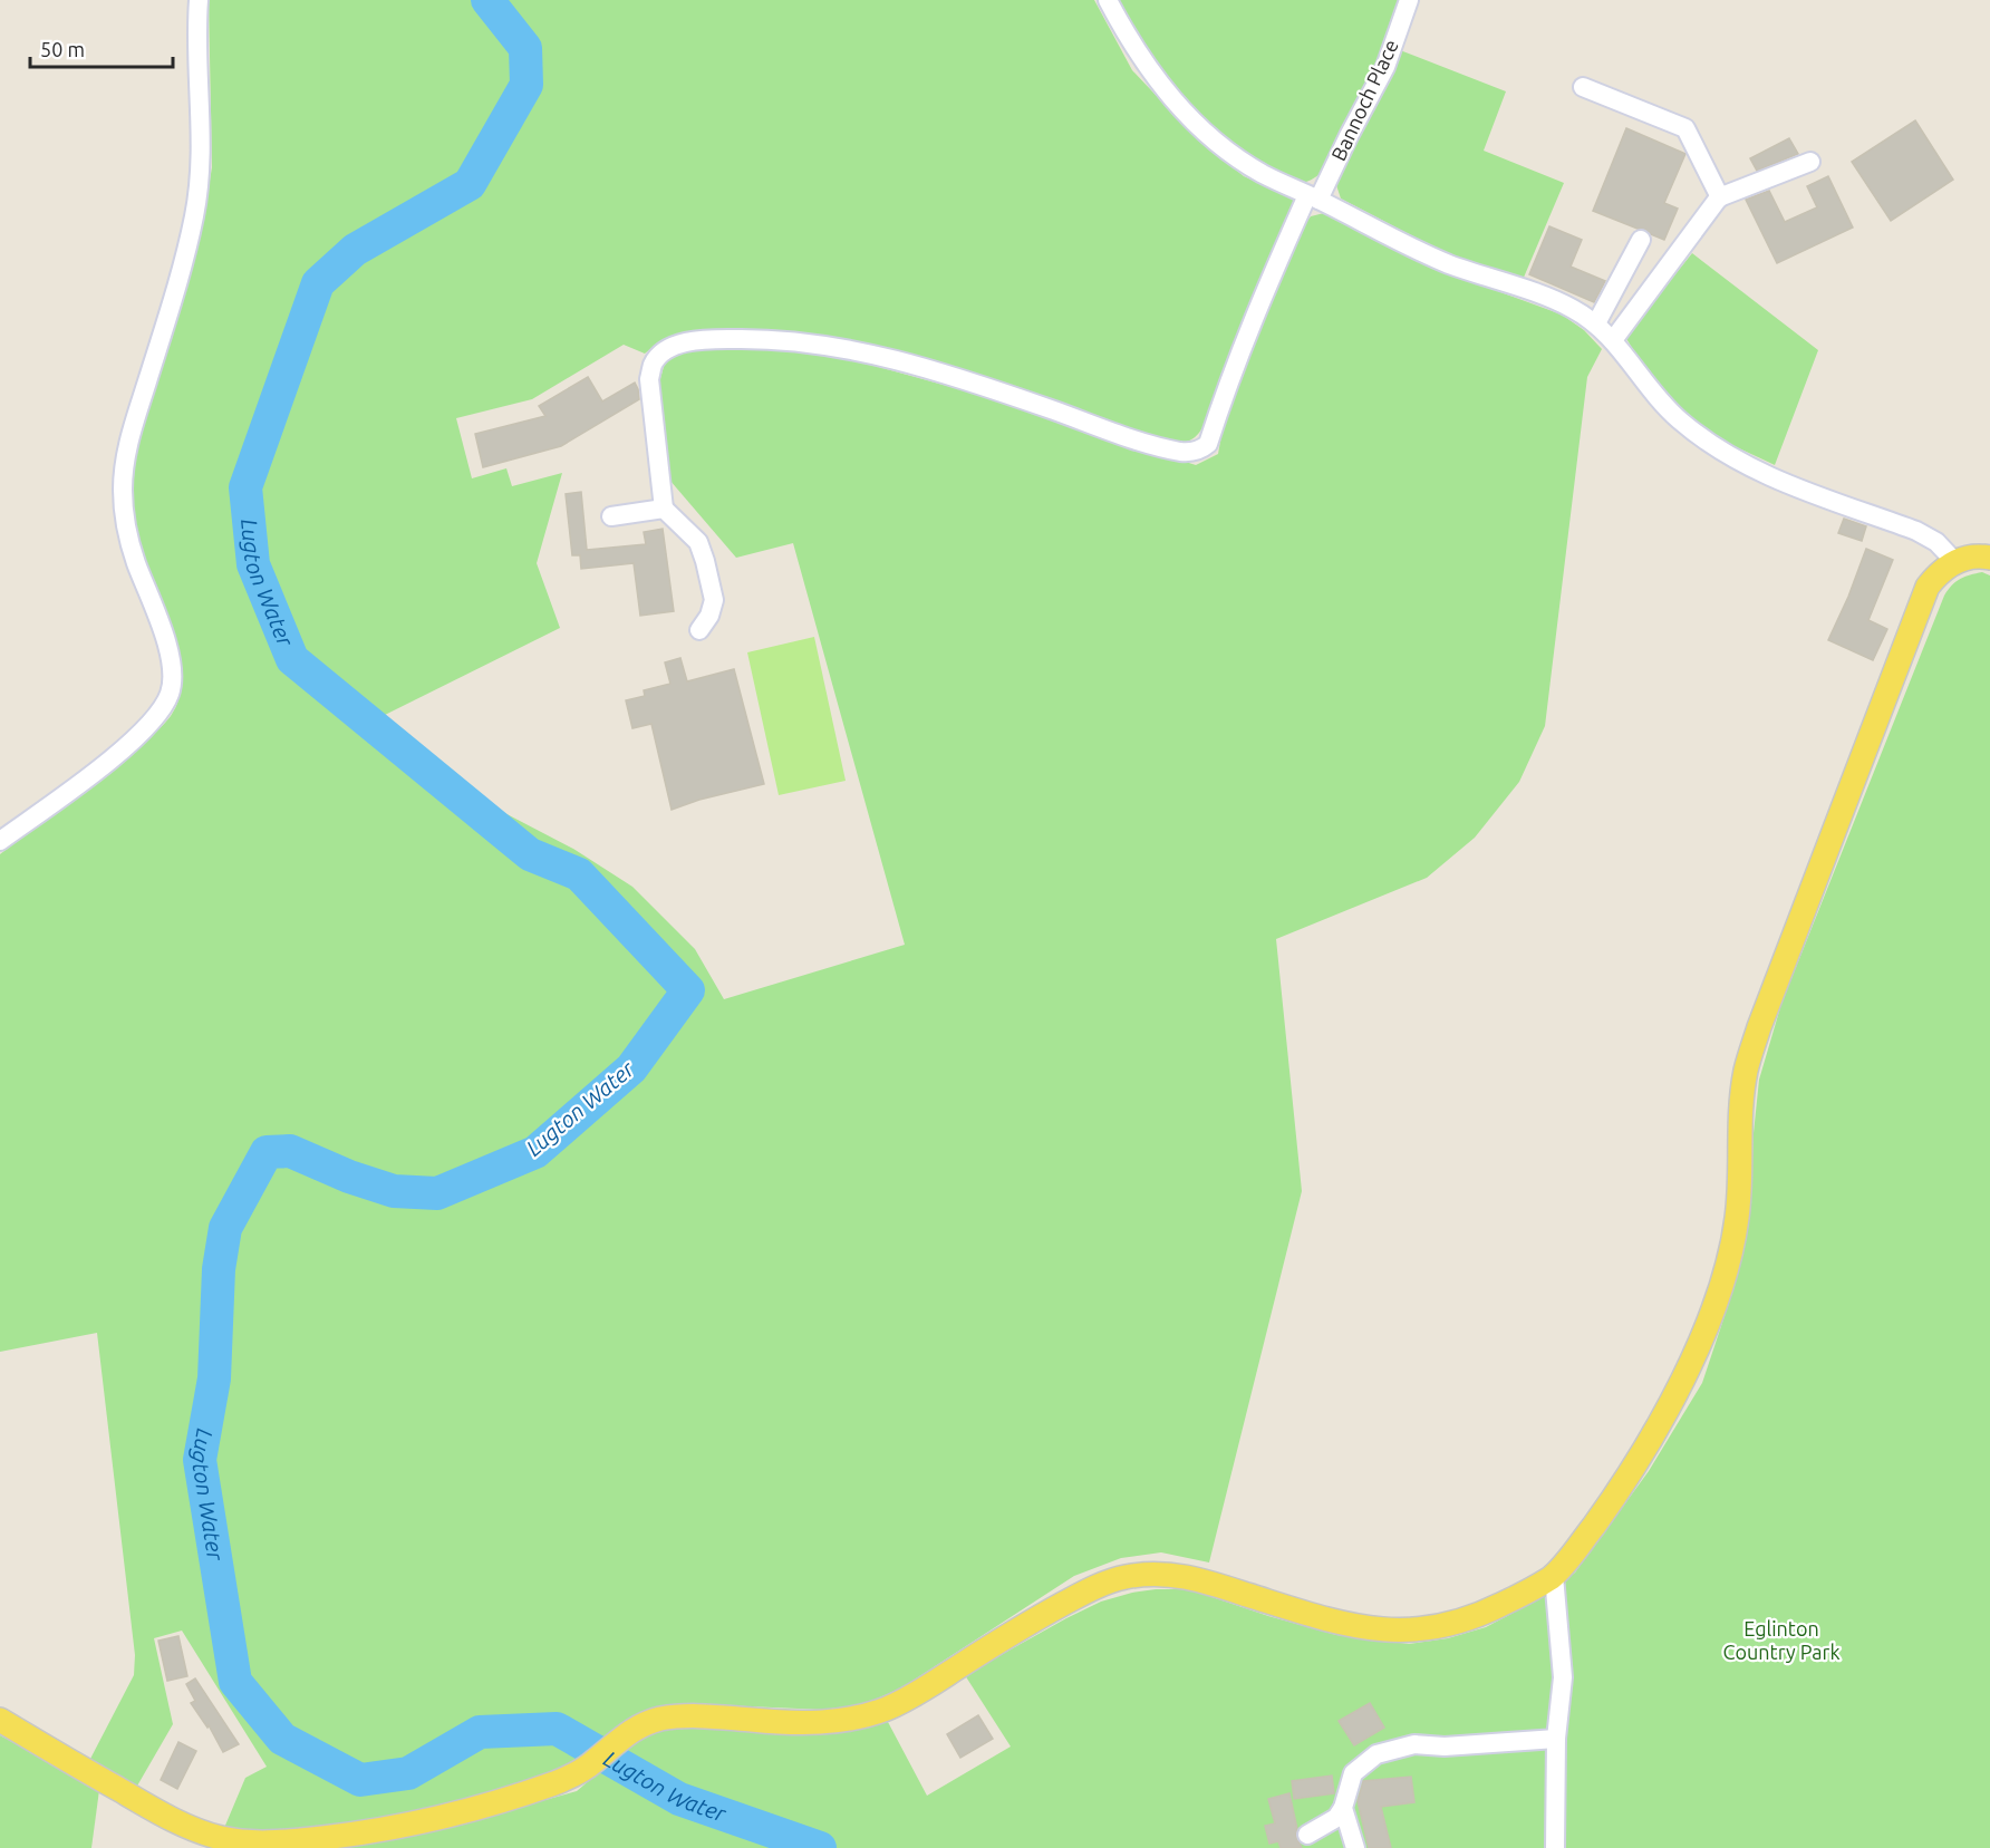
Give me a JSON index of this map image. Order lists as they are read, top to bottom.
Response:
{
  "streets": {
    "street": ["Bannoch Place"]
  },
  "water": ["Lugton Water"],
  "parks": ["Eglinton Country Park"],
  "scale_bar": "50 m"
}
